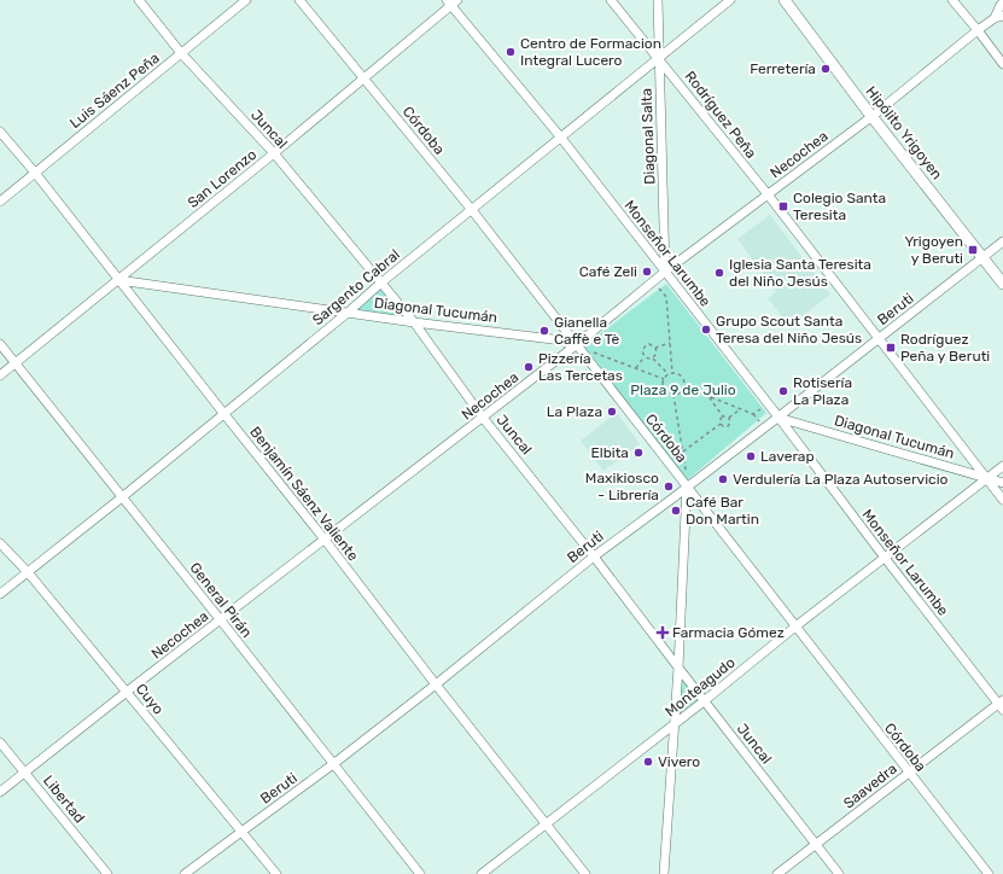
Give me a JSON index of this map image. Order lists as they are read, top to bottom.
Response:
{
  "streets": {
    "street": [
      "Luis Sáenz Peña",
      "Rodríguez Peña",
      "Juncal",
      "Córdoba",
      "Hipólito Yrigoyen",
      "Diagonal Salta",
      "Necochea",
      "San Lorenzo",
      "Monseñor Larumbe",
      "Sargento Cabral",
      "Beruti",
      "Diagonal Tucumán",
      "Benjamín Sáenz Valiente",
      "General Pirán",
      "Monteagudo",
      "Cuyo",
      "Saavedra",
      "Libertad"
    ]
  },
  "crossings": [
    ["Luis Sáenz Peña", "Juncal"],
    ["Luis Sáenz Peña", "Benjamín Sáenz Valiente"],
    ["Rodríguez Peña", "Diagonal Salta"],
    ["Rodríguez Peña", "Necochea"],
    ["Rodríguez Peña", "Sargento Cabral"],
    ["Rodríguez Peña", "Beruti"],
    ["Rodríguez Peña", "Diagonal Tucumán"],
    ["Rodríguez Peña", "Monteagudo"],
    ["Juncal", "Necochea"],
    ["Juncal", "San Lorenzo"],
    ["Juncal", "Sargento Cabral"],
    ["Juncal", "Beruti"],
    ["Juncal", "Diagonal Tucumán"],
    ["Juncal", "Monteagudo"],
    ["Juncal", "Saavedra"],
    ["Córdoba", "Necochea"],
    ["Córdoba", "San Lorenzo"],
    ["Córdoba", "Sargento Cabral"],
    ["Córdoba", "Beruti"],
    ["Córdoba", "Diagonal Tucumán"],
    ["Córdoba", "Monteagudo"],
    ["Córdoba", "Saavedra"],
    ["Hipólito Yrigoyen", "Necochea"],
    ["Hipólito Yrigoyen", "Beruti"],
    ["Diagonal Salta", "Necochea"],
    ["Diagonal Salta", "Monseñor Larumbe"],
    ["Diagonal Salta", "Sargento Cabral"],
    ["Necochea", "Monseñor Larumbe"],
    ["Necochea", "Diagonal Tucumán"],
    ["Necochea", "Benjamín Sáenz Valiente"],
    ["Necochea", "General Pirán"],
    ["Necochea", "Cuyo"],
    ["Necochea", "Libertad"],
    ["San Lorenzo", "Monseñor Larumbe"],
    ["San Lorenzo", "Diagonal Tucumán"],
    ["San Lorenzo", "Benjamín Sáenz Valiente"],
    ["San Lorenzo", "General Pirán"],
    ["Monseñor Larumbe", "Sargento Cabral"],
    ["Monseñor Larumbe", "Beruti"],
    ["Monseñor Larumbe", "Diagonal Tucumán"],
    ["Monseñor Larumbe", "Monteagudo"],
    ["Monseñor Larumbe", "Saavedra"],
    ["Sargento Cabral", "Diagonal Tucumán"],
    ["Sargento Cabral", "Benjamín Sáenz Valiente"],
    ["Sargento Cabral", "General Pirán"],
    ["Sargento Cabral", "Cuyo"],
    ["Beruti", "Diagonal Tucumán"],
    ["Beruti", "Benjamín Sáenz Valiente"],
    ["Beruti", "General Pirán"],
    ["Beruti", "Cuyo"],
    ["Diagonal Tucumán", "Benjamín Sáenz Valiente"],
    ["Diagonal Tucumán", "Monteagudo"],
    ["Benjamín Sáenz Valiente", "Monteagudo"]
  ],
  "parks": ["Plaza 9 de Julio"],
  "places": {
    "other": [
      "Centro de Formacion Integral Lucero",
      "Ferretería",
      "Café Zeli",
      "Iglesia Santa Teresita del Niño Jesús",
      "Grupo Scout Santa Teresa del Niño Jesús",
      "Gianella Caffè e Tè",
      "Pizzería Las Tercetas",
      "Rotisería La Plaza",
      "La Plaza",
      "Elbita",
      "Laverap",
      "Verdulería La Plaza Autoservicio",
      "Maxikiosco - Librería",
      "Café Bar Don Martin",
      "Vivero"
    ],
    "transit": ["Colegio Santa Teresita", "Yrigoyen y Beruti", "Rodríguez Peña y Beruti"],
    "health": ["Farmacia Gómez"]
  }
}
